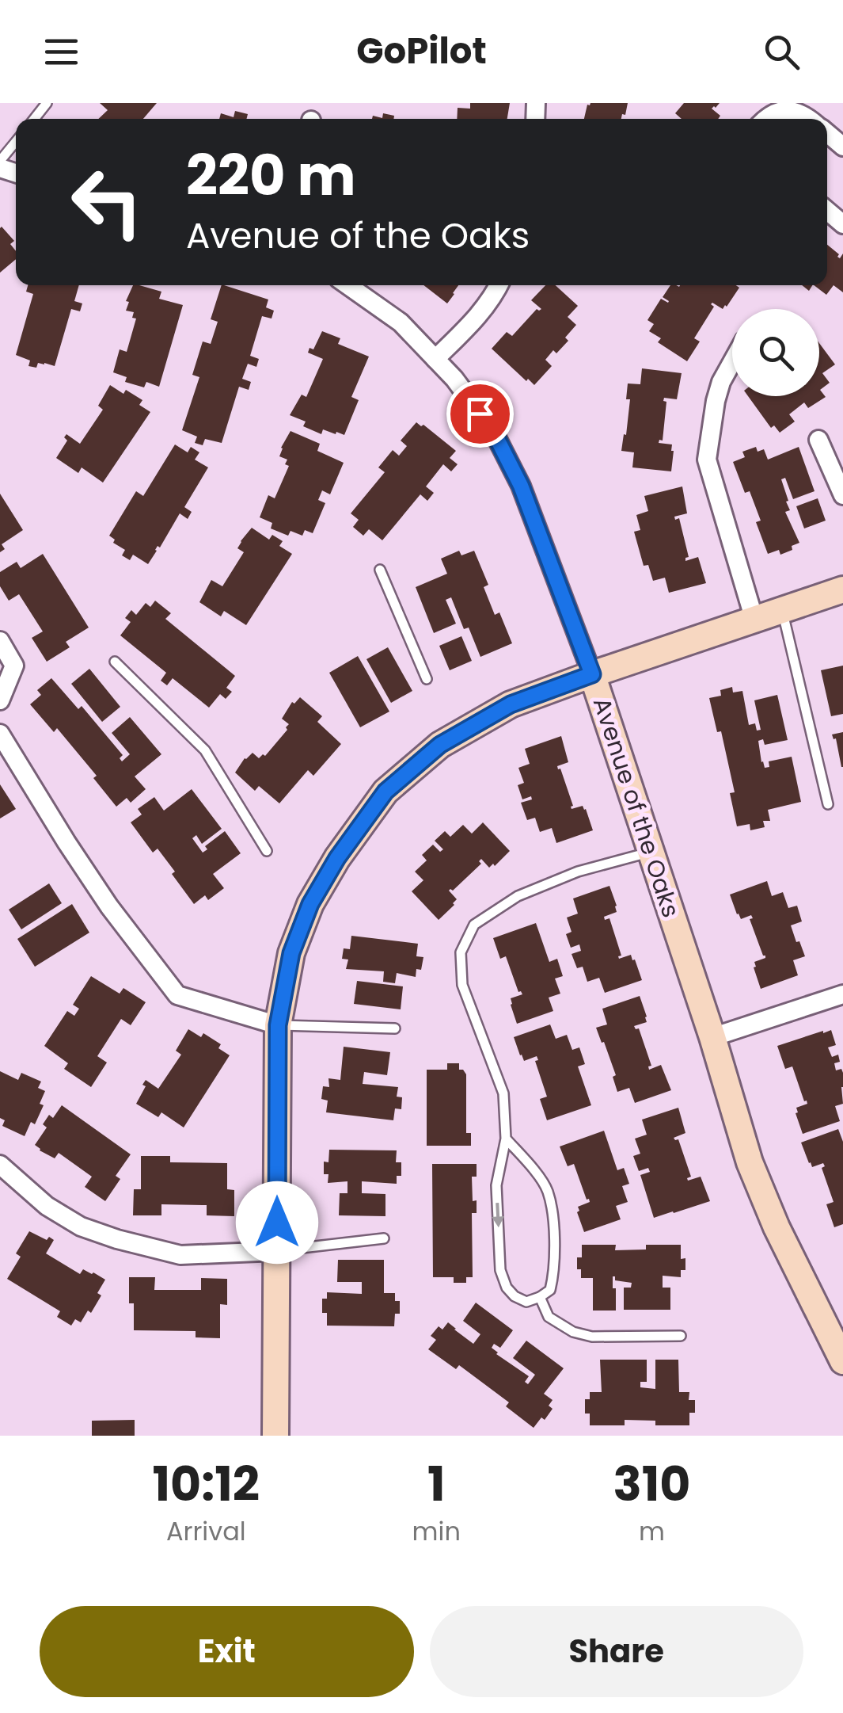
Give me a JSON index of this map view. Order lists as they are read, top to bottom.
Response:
{
  "streets": {
    "street": ["Avenue of the Oaks"]
  },
  "page": {
    "header": "GoPilot",
    "turn": ["220 m", "Avenue of the Oaks"],
    "eta": [
      "10:12",
      "Arrival",
      "1",
      "min",
      "310",
      "m"
    ],
    "buttons": ["Exit", "Share"]
  }
}
